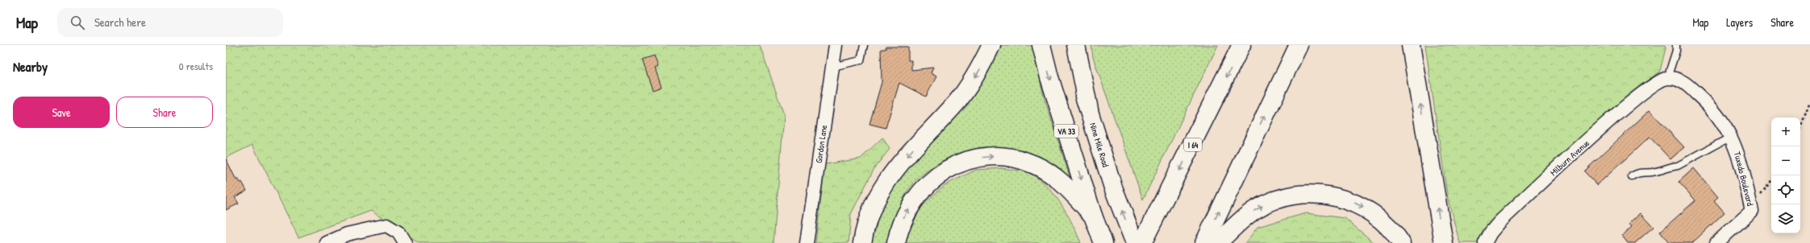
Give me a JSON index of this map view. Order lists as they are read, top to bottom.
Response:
{
  "streets": {
    "main road": ["VA 33", "Nine Mile Road", "I 64"],
    "street": ["Gordon Lane", "Milburn Avenue", "Tuxedo Boulevard"]
  },
  "crossings": [
    ["Milburn Avenue", "Tuxedo Boulevard"]
  ],
  "page": {
    "header": "Map",
    "search": "Search here",
    "nav": ["Map", "Layers", "Share"],
    "heading": ["Nearby", "0 results"],
    "buttons": ["Save", "Share"],
    "map_buttons": ["+", "−"]
  }
}
